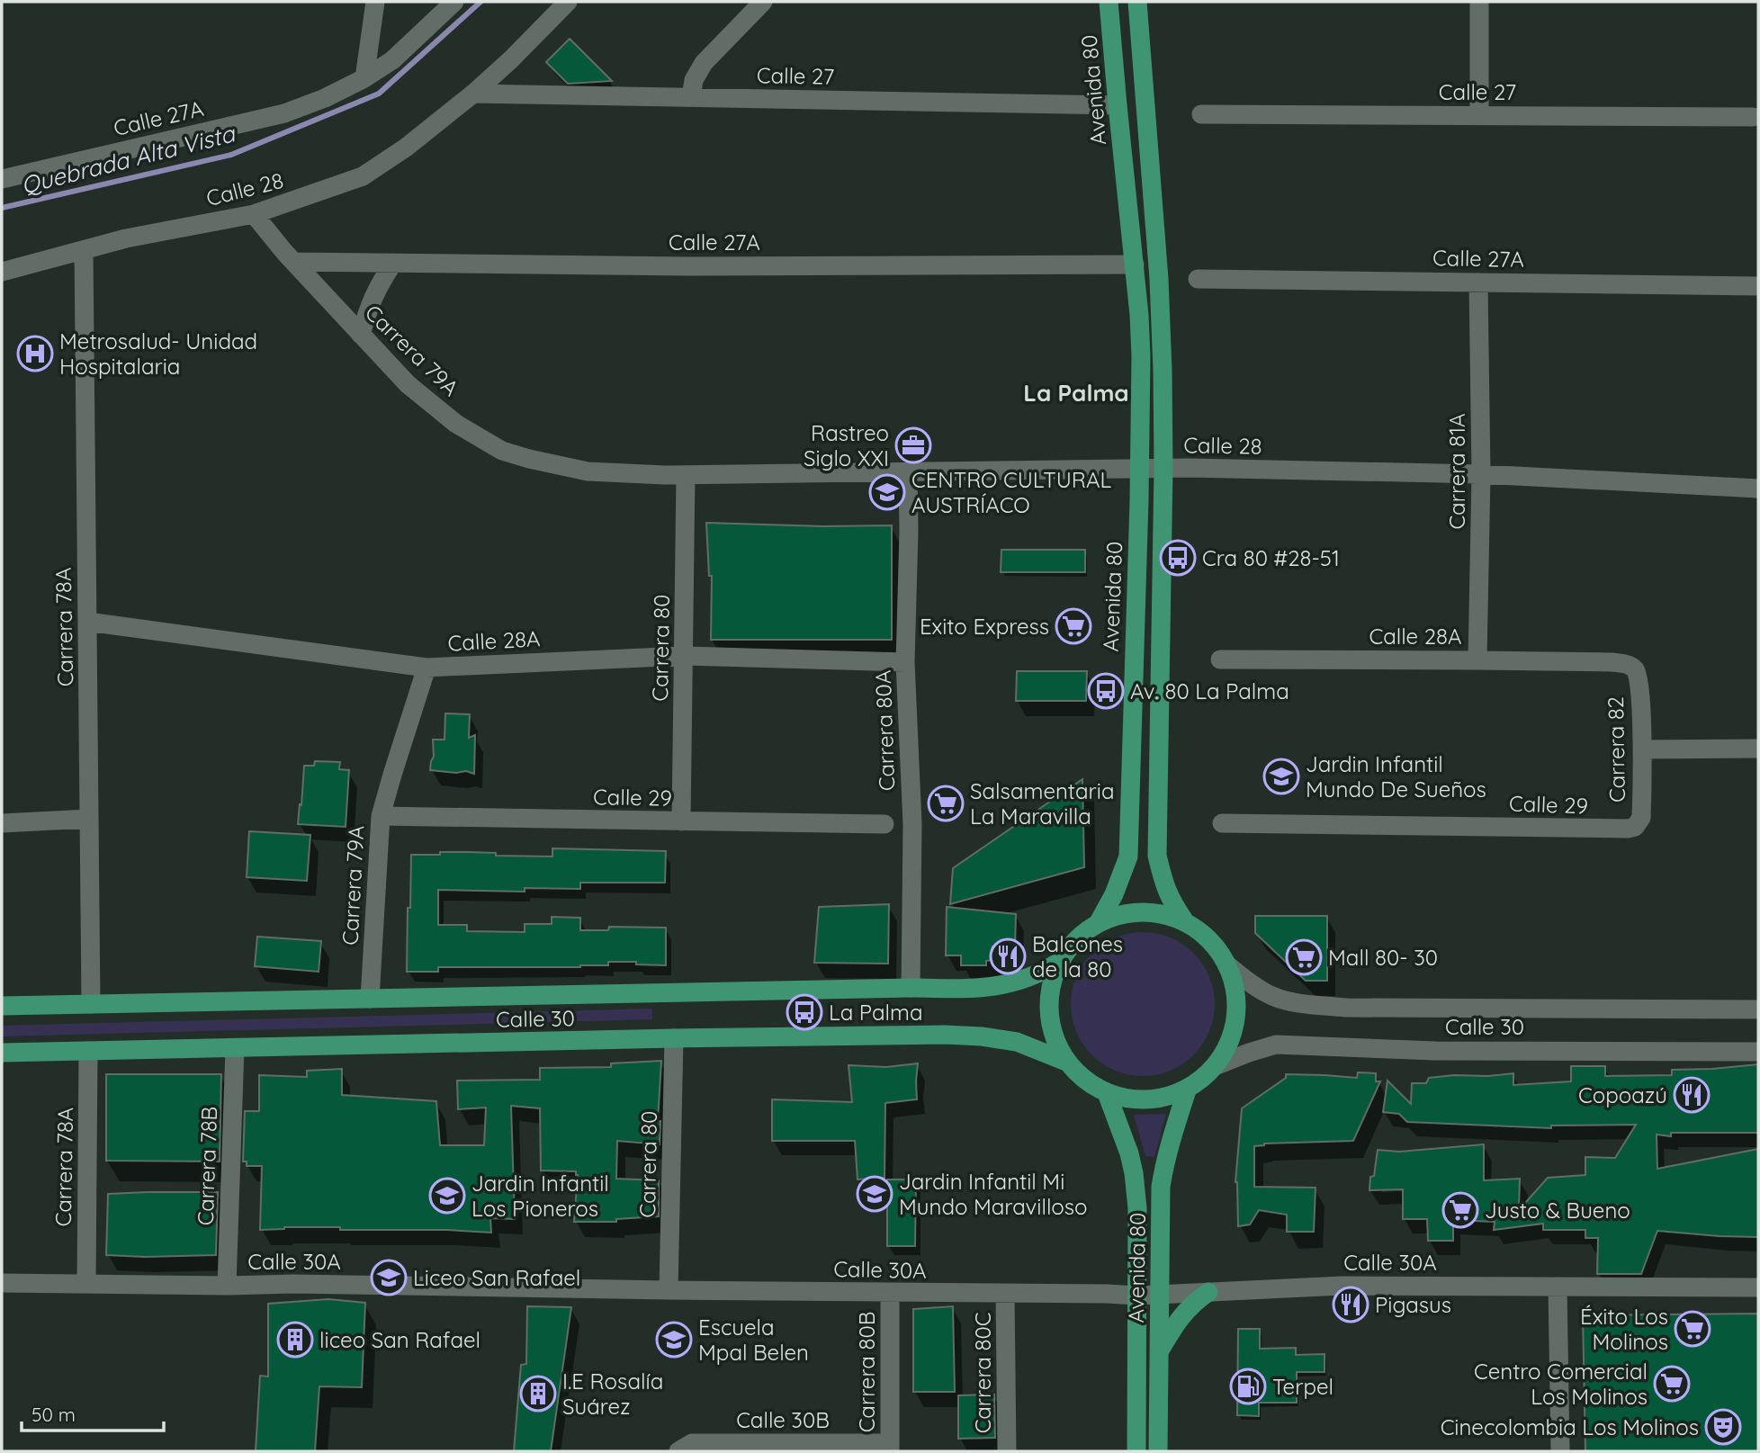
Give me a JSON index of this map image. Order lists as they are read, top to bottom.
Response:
{
  "streets": {
    "main road": ["Avenida 80", "Calle 30"],
    "street": [
      "Calle 27",
      "Calle 27A",
      "Calle 28",
      "Carrera 79A",
      "Carrera 81A",
      "Carrera 78A",
      "Calle 28A",
      "Carrera 80",
      "Carrera 80A",
      "Carrera 82",
      "Calle 29",
      "Carrera 78B",
      "Calle 30A",
      "Carrera 80B",
      "Carrera 80C",
      "Calle 30B"
    ]
  },
  "crossings": [
    ["Calle 27", "Avenida 80"],
    ["Calle 27", "Calle 28"],
    ["Avenida 80", "Calle 27A"],
    ["Avenida 80", "Calle 28"],
    ["Avenida 80", "Calle 30"],
    ["Avenida 80", "Calle 30A"],
    ["Calle 27A", "Carrera 79A"],
    ["Calle 27A", "Carrera 81A"],
    ["Calle 28", "Carrera 79A"],
    ["Calle 28", "Carrera 81A"],
    ["Calle 28", "Carrera 78A"],
    ["Calle 28", "Carrera 80"],
    ["Calle 28", "Carrera 80A"],
    ["Carrera 79A", "Calle 28A"],
    ["Carrera 79A", "Carrera 80"],
    ["Carrera 79A", "Calle 29"],
    ["Carrera 79A", "Calle 30"],
    ["Carrera 81A", "Calle 28A"],
    ["Carrera 78A", "Calle 28A"],
    ["Carrera 78A", "Calle 30"],
    ["Carrera 78A", "Calle 30A"],
    ["Calle 28A", "Carrera 80"],
    ["Calle 28A", "Carrera 80A"],
    ["Calle 28A", "Carrera 82"],
    ["Carrera 80", "Calle 29"],
    ["Carrera 80", "Calle 30"],
    ["Carrera 80", "Calle 30A"],
    ["Carrera 80A", "Calle 30"],
    ["Carrera 82", "Calle 29"],
    ["Calle 30", "Carrera 78B"],
    ["Carrera 78B", "Calle 30A"],
    ["Calle 30A", "Carrera 80B"],
    ["Calle 30A", "Carrera 80C"],
    ["Carrera 80B", "Calle 30B"]
  ],
  "districts": ["La Palma"],
  "water": ["Quebrada Alta Vista"],
  "places": {
    "hospital": ["Metrosalud- Unidad Hospitalaria"],
    "office": ["Rastreo Siglo XXI"],
    "school or university": [
      "CENTRO CULTURAL AUSTRÍACO",
      "Jardin Infantil Mundo De Sueños",
      "Jardin Infantil Mi Mundo Maravilloso",
      "Jardin Infantil Los Pioneros",
      "Liceo San Rafael",
      "Escuela Mpal Belen"
    ],
    "bus stop": ["Cra 80 #28-51", "Av. 80 La Palma", "La Palma"],
    "supermarket": [
      "Exito Express",
      "Salsamentaria La Maravilla",
      "Mall 80- 30",
      "Justo & Bueno",
      "Éxito Los Molinos",
      "Centro Comercial Los Molinos"
    ],
    "restaurant": ["Balcones de la 80", "Copoazú", "Pigasus"],
    "building": ["liceo San Rafael", "I.E Rosalía Suárez"],
    "fuel station": ["Terpel"],
    "theatre": ["Cinecolombia Los Molinos"]
  },
  "scale_bar": "50 m"
}
